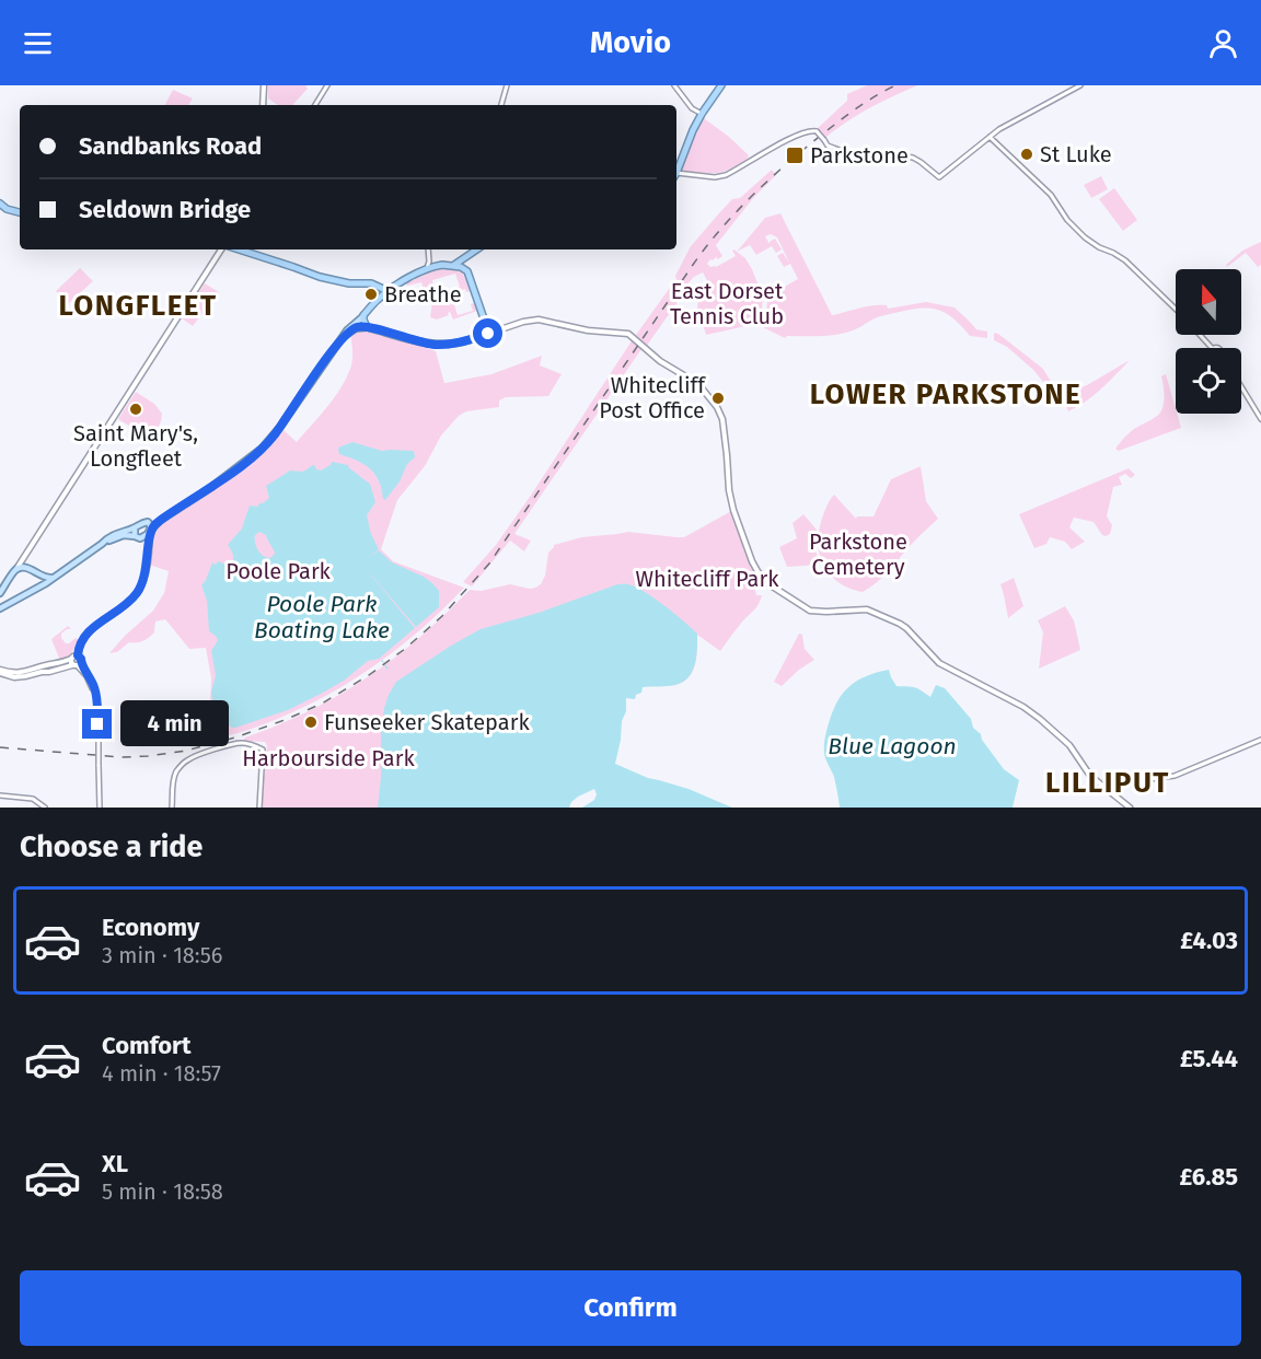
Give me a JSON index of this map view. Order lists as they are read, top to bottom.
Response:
{
  "districts": ["LONGFLEET", "LOWER PARKSTONE", "LILLIPUT"],
  "water": ["Poole Park Boating Lake", "Blue Lagoon"],
  "parks": [
    "East Dorset Tennis Club",
    "Parkstone Cemetery",
    "Poole Park",
    "Whitecliff Park",
    "Harbourside Park"
  ],
  "places": {
    "other": [
      "St Luke",
      "Breathe",
      "Whitecliff Post Office",
      "Saint Mary's, Longfleet",
      "Funseeker Skatepark"
    ],
    "transit": ["Parkstone"]
  },
  "north": "top",
  "page": {
    "header": "Movio",
    "banner": ["Sandbanks Road", "Seldown Bridge"],
    "bubble": "4 min",
    "heading": "Choose a ride",
    "list": [
      {
        "name": "Economy",
        "note": "3 min · 18:56",
        "value": "£4.03"
      },
      {
        "name": "Comfort",
        "note": "4 min · 18:57",
        "value": "£5.44"
      },
      {
        "name": "XL",
        "note": "5 min · 18:58",
        "value": "£6.85"
      }
    ],
    "buttons": "Confirm"
  }
}
